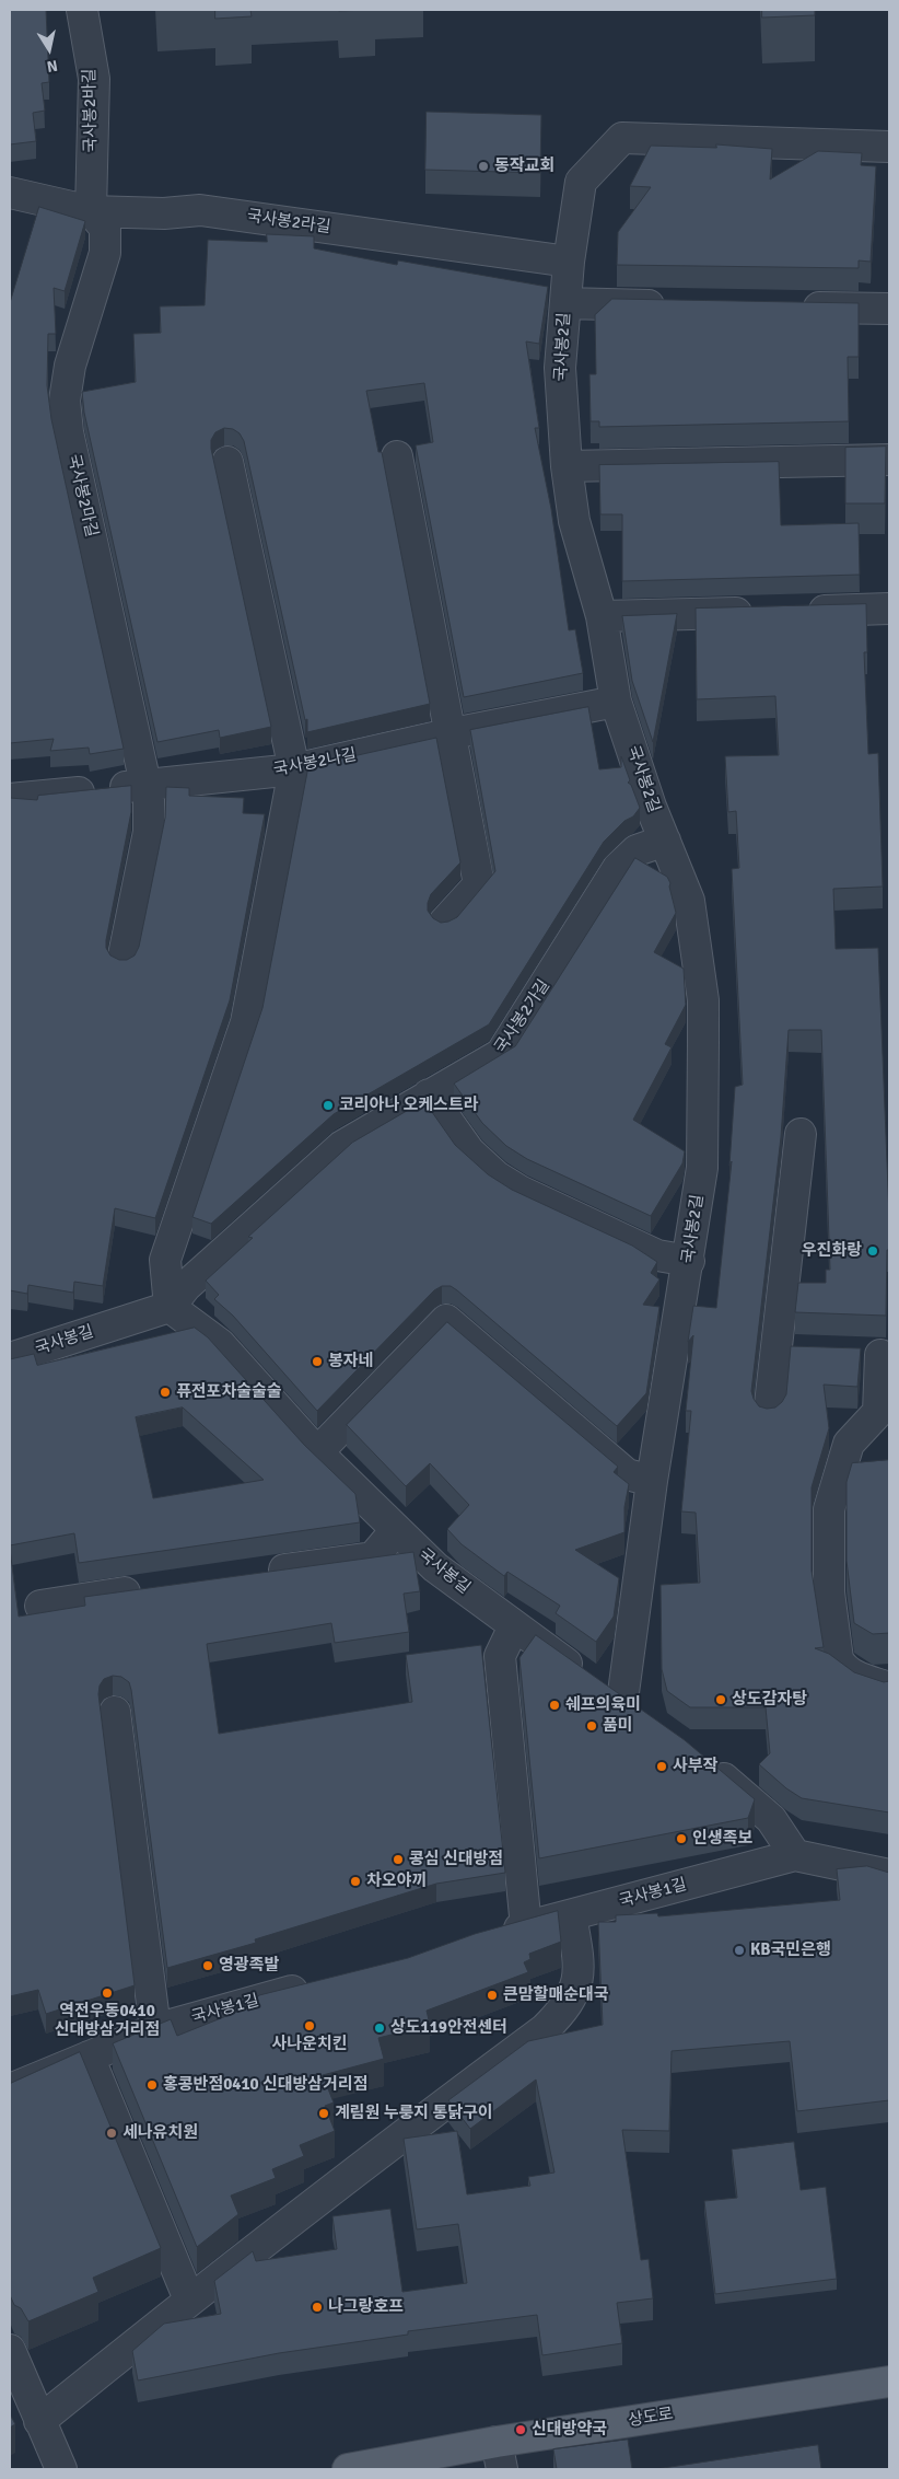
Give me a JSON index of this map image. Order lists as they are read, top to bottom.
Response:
{
  "streets": {
    "main road": ["상도로"],
    "street": [
      "국사봉2바길",
      "국사봉2라길",
      "국사봉2길",
      "국사봉2마길",
      "국사봉2나길",
      "국사봉2가길",
      "국사봉길",
      "국사봉1길"
    ]
  },
  "crossings": [
    ["국사봉2바길", "국사봉2라길"],
    ["국사봉2바길", "국사봉2마길"],
    ["국사봉2라길", "국사봉2길"],
    ["국사봉2라길", "국사봉2마길"],
    ["국사봉2길", "국사봉2나길"],
    ["국사봉2길", "국사봉2가길"],
    ["국사봉2길", "국사봉길"],
    ["국사봉2마길", "국사봉2나길"],
    ["국사봉2가길", "국사봉길"]
  ],
  "places": [
    "동작교회",
    "코리아나 오케스트라",
    "우진화랑",
    "봉자네",
    "퓨전포차술술술",
    "상도감자탕",
    "쉐프의육미",
    "품미",
    "사부작",
    "인생족보",
    "콩심 신대방점",
    "차오야끼",
    "KB국민은행",
    "영광족발",
    "역전우동0410 신대방삼거리점",
    "큰맘할매순대국",
    "사나운치킨",
    "상도119안전센터",
    "홍콩반점0410 신대방삼거리점",
    "계림원 누룽지 통닭구이",
    "세나유치원",
    "나그랑호프",
    "신대방약국"
  ],
  "north": "bottom"
}
